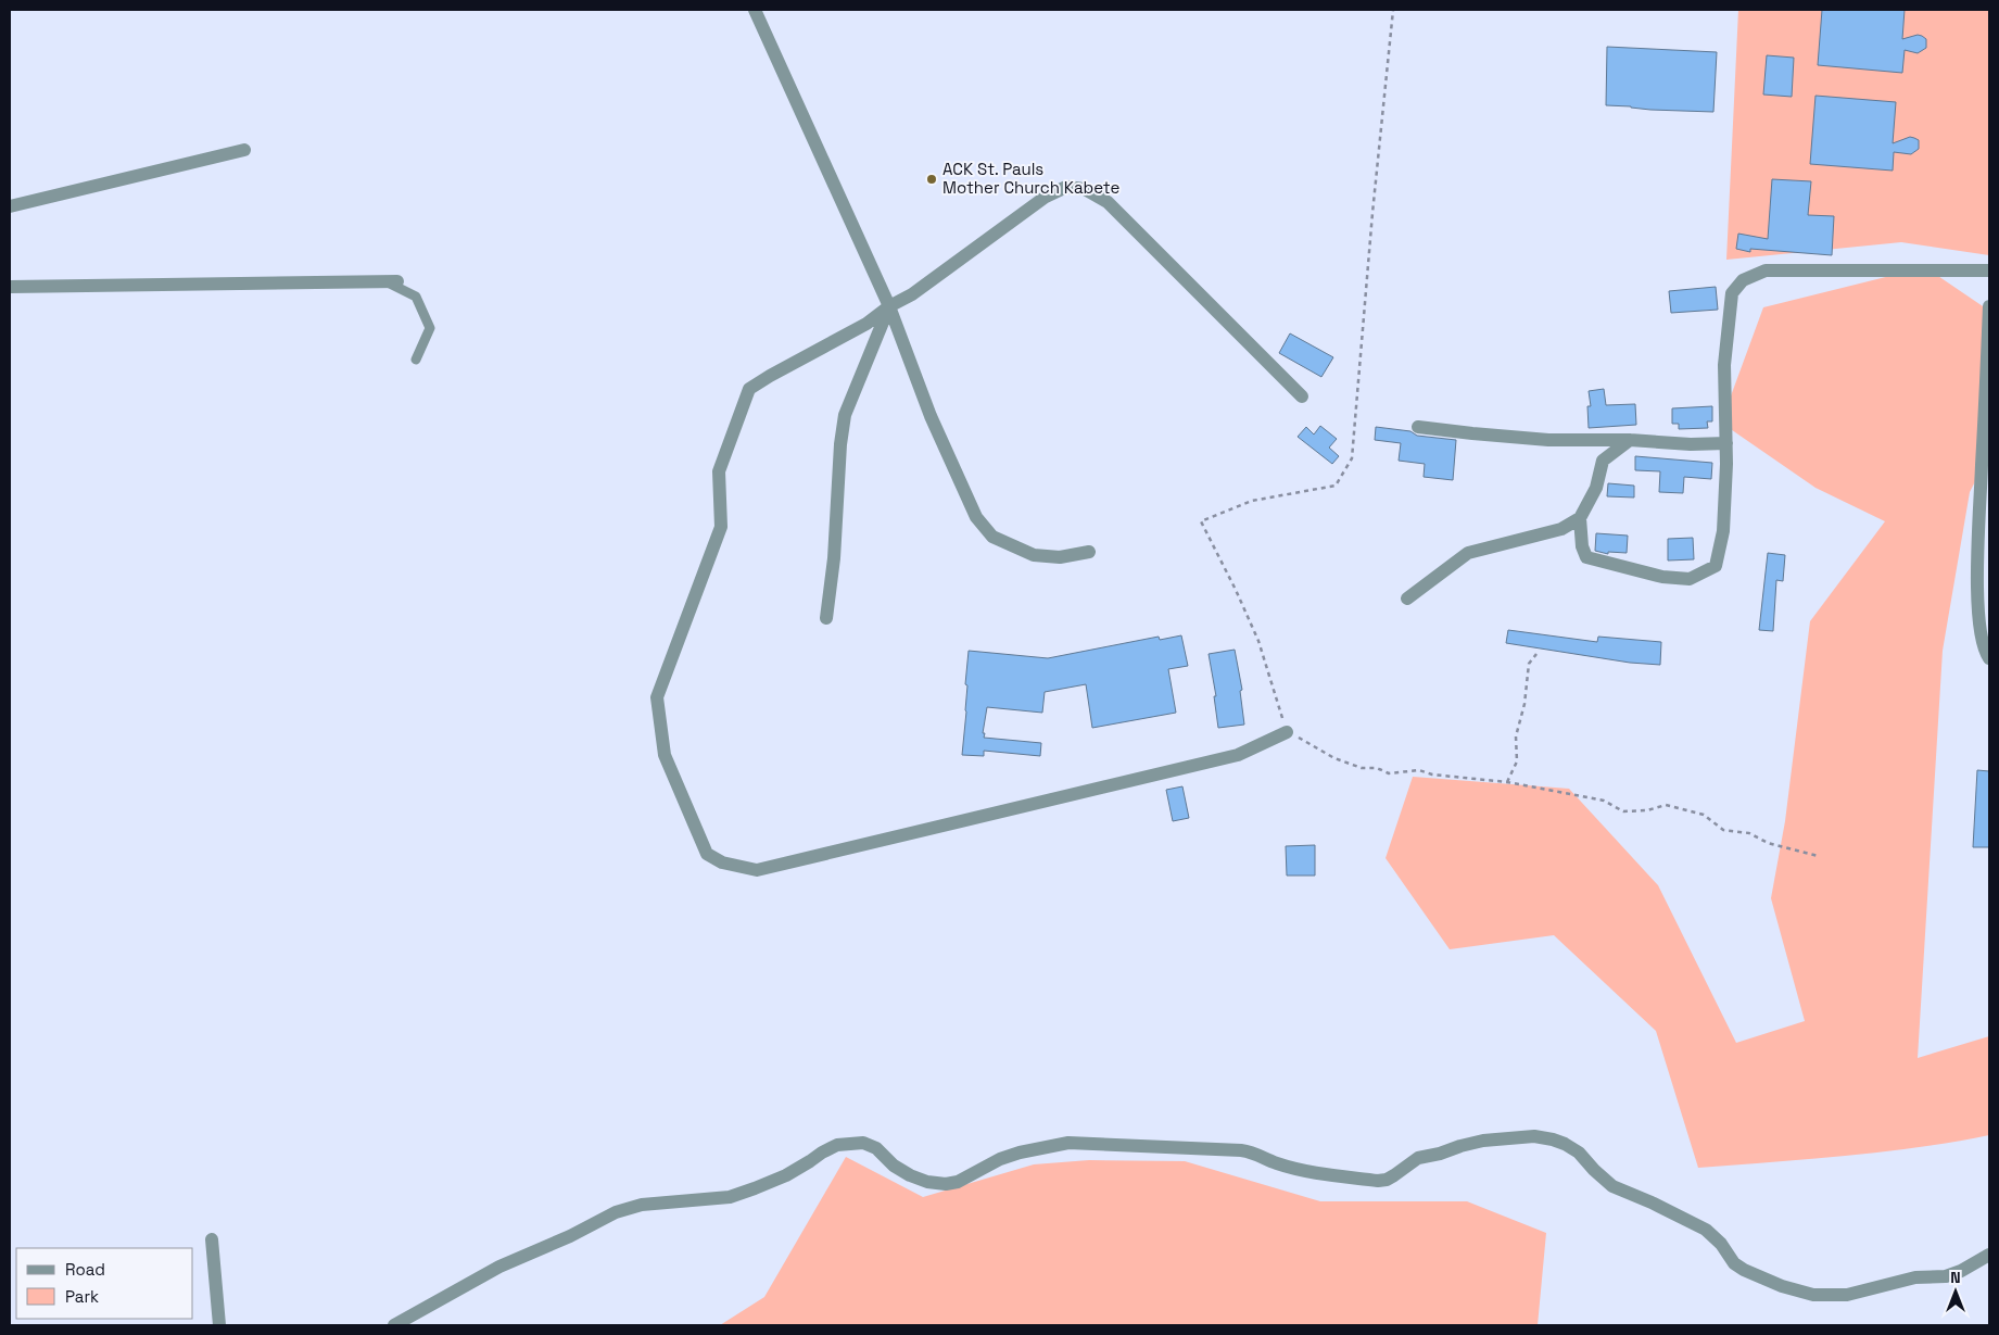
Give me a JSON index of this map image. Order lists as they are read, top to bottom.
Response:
{
  "places": ["ACK St. Pauls Mother Church Kabete"],
  "legend": ["Road", "Park"],
  "north": "top"
}
